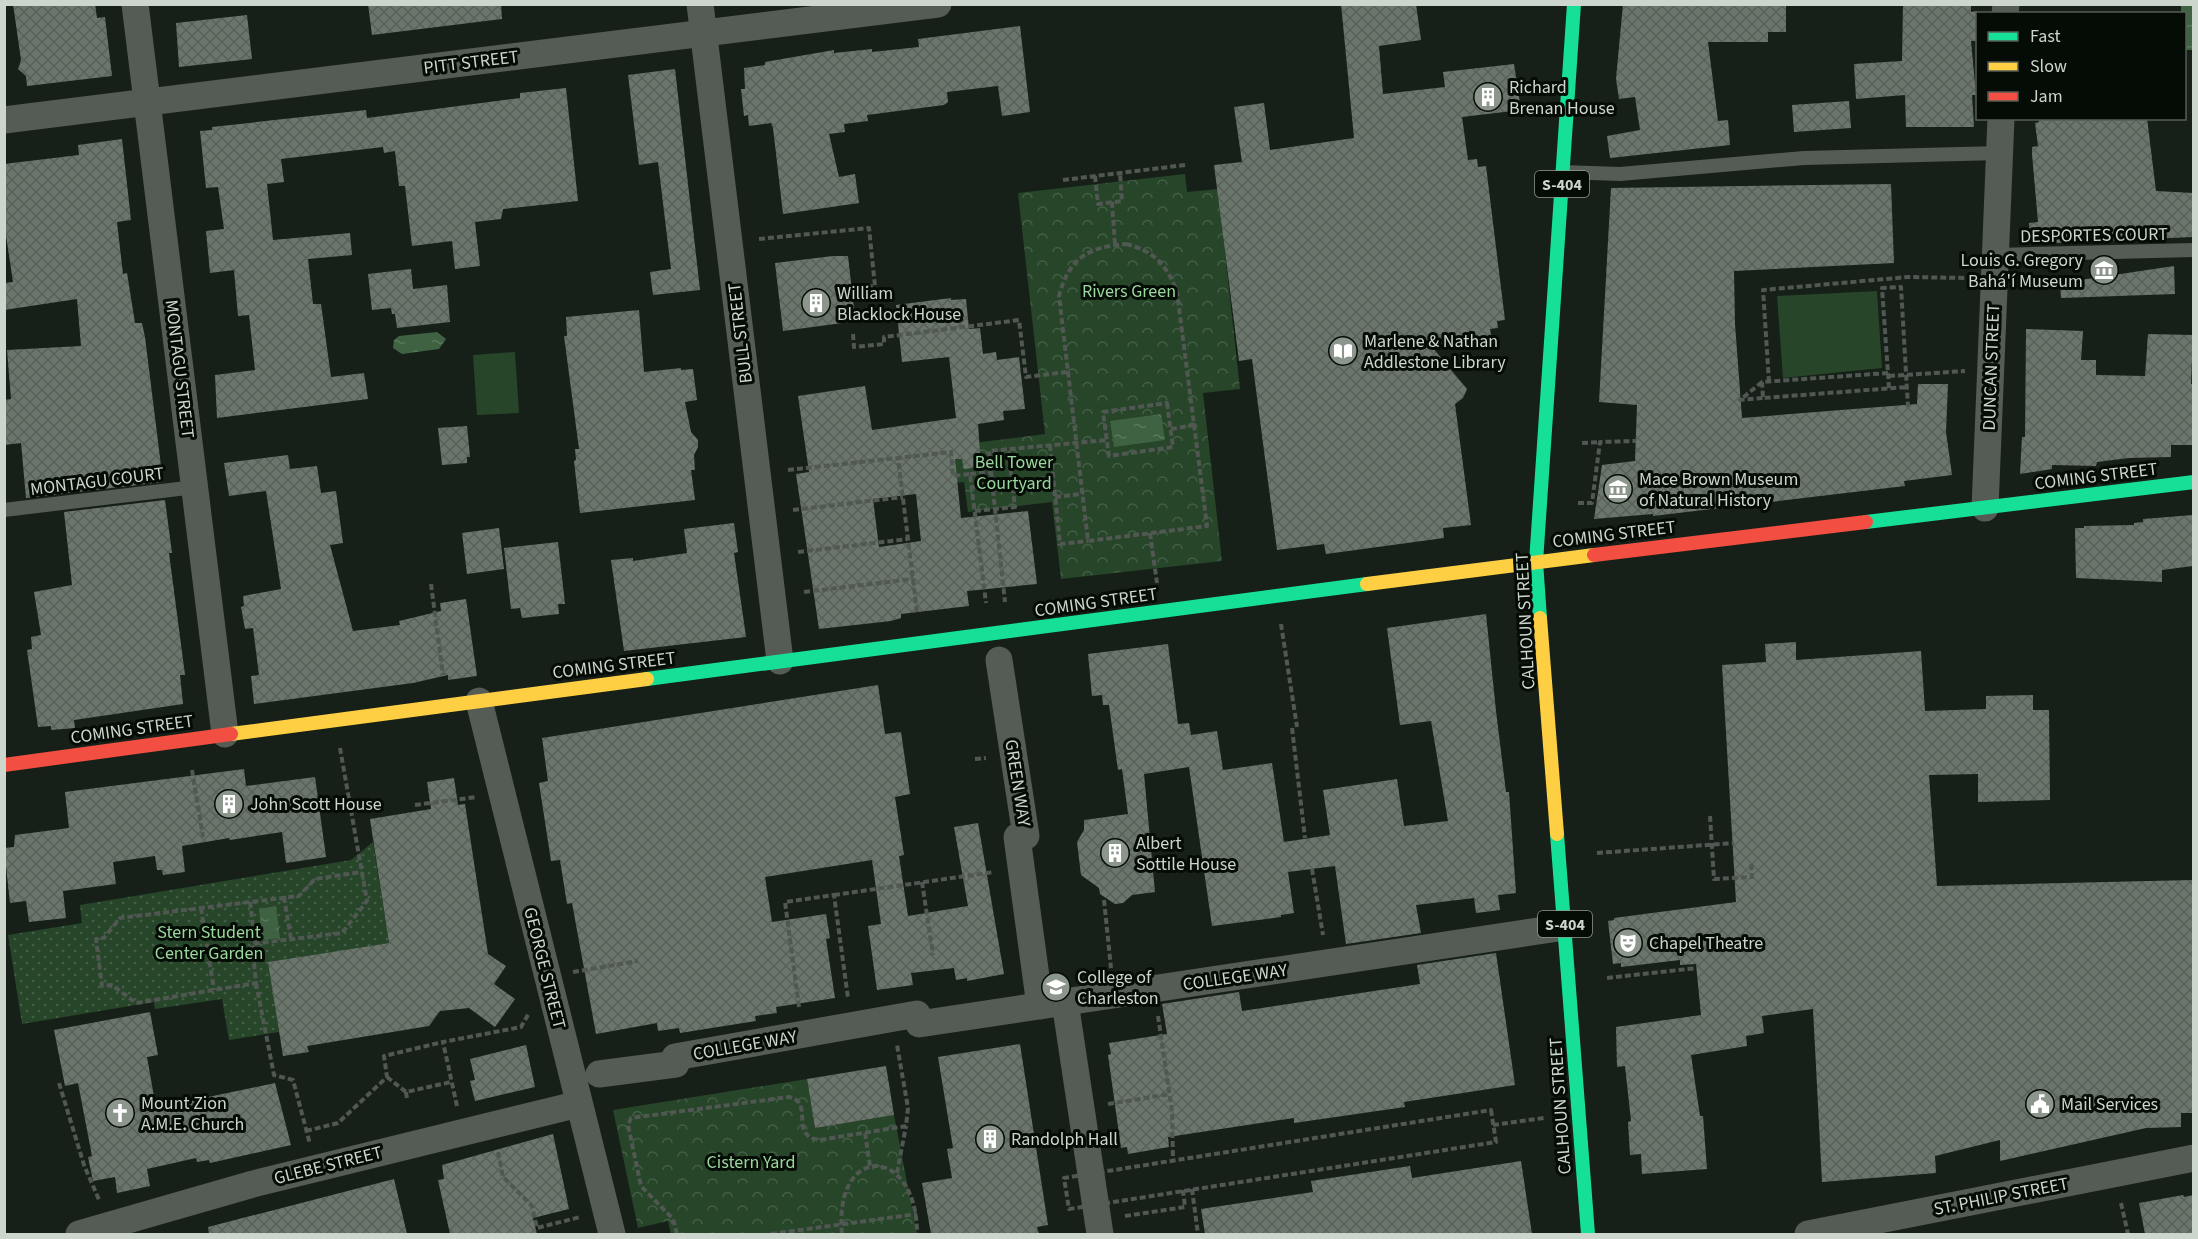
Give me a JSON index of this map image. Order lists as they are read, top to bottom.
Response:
{
  "streets": {
    "street": [
      "PITT STREET",
      "S-404",
      "BULL STREET",
      "DUNCAN STREET",
      "MONTAGU STREET",
      "COMING STREET",
      "CALHOUN STREET",
      "GREEN WAY",
      "GEORGE STREET",
      "COLLEGE WAY",
      "GLEBE STREET",
      "ST. PHILIP STREET"
    ],
    "lane": ["DESPORTES COURT", "MONTAGU COURT"]
  },
  "crossings": [
    ["PITT STREET", "BULL STREET"],
    ["PITT STREET", "MONTAGU STREET"],
    ["DESPORTES COURT", "DUNCAN STREET"],
    ["BULL STREET", "COMING STREET"],
    ["DUNCAN STREET", "COMING STREET"],
    ["MONTAGU STREET", "COMING STREET"],
    ["MONTAGU STREET", "MONTAGU COURT"],
    ["COMING STREET", "CALHOUN STREET"],
    ["COMING STREET", "GEORGE STREET"],
    ["CALHOUN STREET", "COLLEGE WAY"],
    ["GREEN WAY", "COLLEGE WAY"],
    ["GEORGE STREET", "GLEBE STREET"]
  ],
  "parks": [
    "Rivers Green",
    "Bell Tower Courtyard",
    "Stern Student Center Garden",
    "Cistern Yard"
  ],
  "places": {
    "building": [
      "Richard Brenan House",
      "William Blacklock House",
      "John Scott House",
      "Albert Sottile House",
      "Randolph Hall"
    ],
    "museum": ["Louis G. Gregory Bahá'í Museum", "Mace Brown Museum of Natural History"],
    "library": ["Marlene & Nathan Addlestone Library"],
    "theatre": ["Chapel Theatre"],
    "school or university": ["College of Charleston"],
    "public building": ["Mail Services"],
    "church": ["Mount Zion A.M.E. Church"]
  },
  "legend": ["Fast", "Slow", "Jam"]
}
